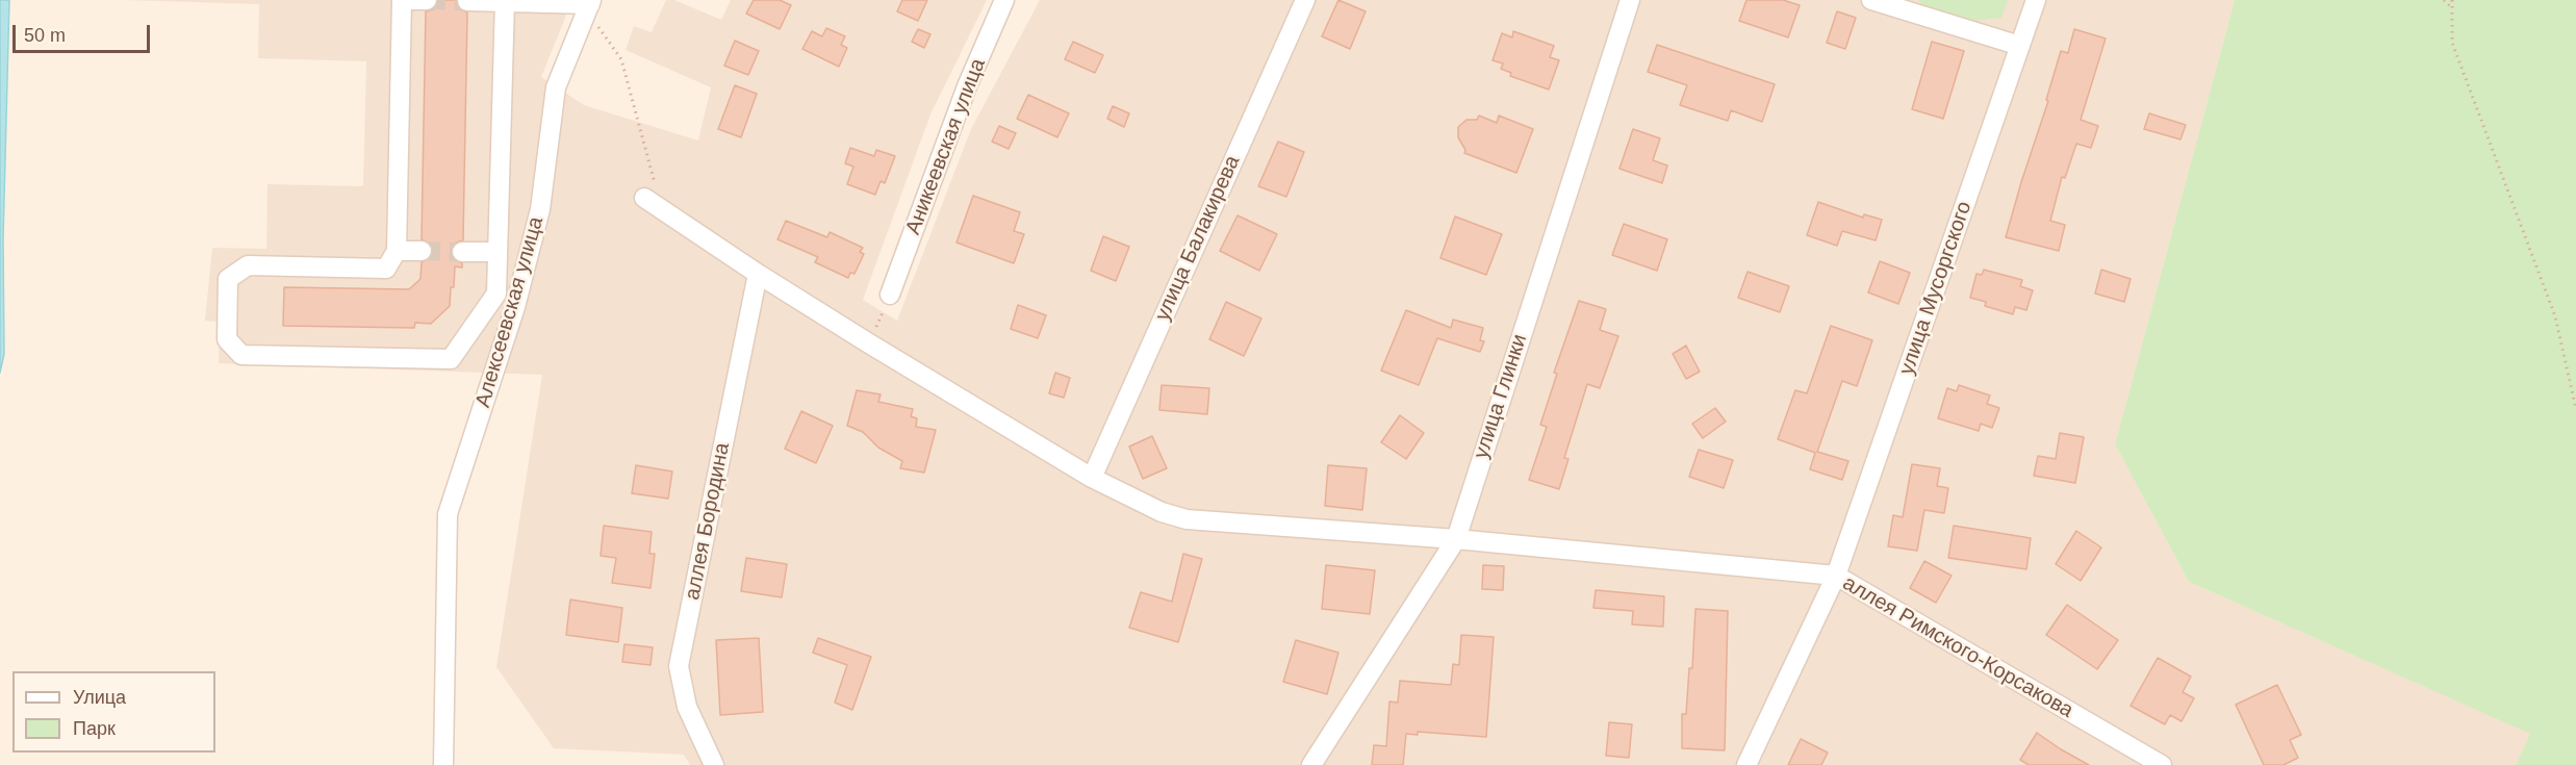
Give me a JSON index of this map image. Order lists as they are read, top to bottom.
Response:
{
  "streets": {
    "street": [
      "Аникеевская улица",
      "улица Балакирева",
      "улица Мусоргского",
      "Алексеевская улица",
      "улица Глинки",
      "аллея Бородина",
      "аллея Римского-Корсакова"
    ]
  },
  "crossings": [
    ["улица Мусоргского", "аллея Римского-Корсакова"]
  ],
  "legend": ["Улица", "Парк"],
  "scale_bar": "50 m"
}
